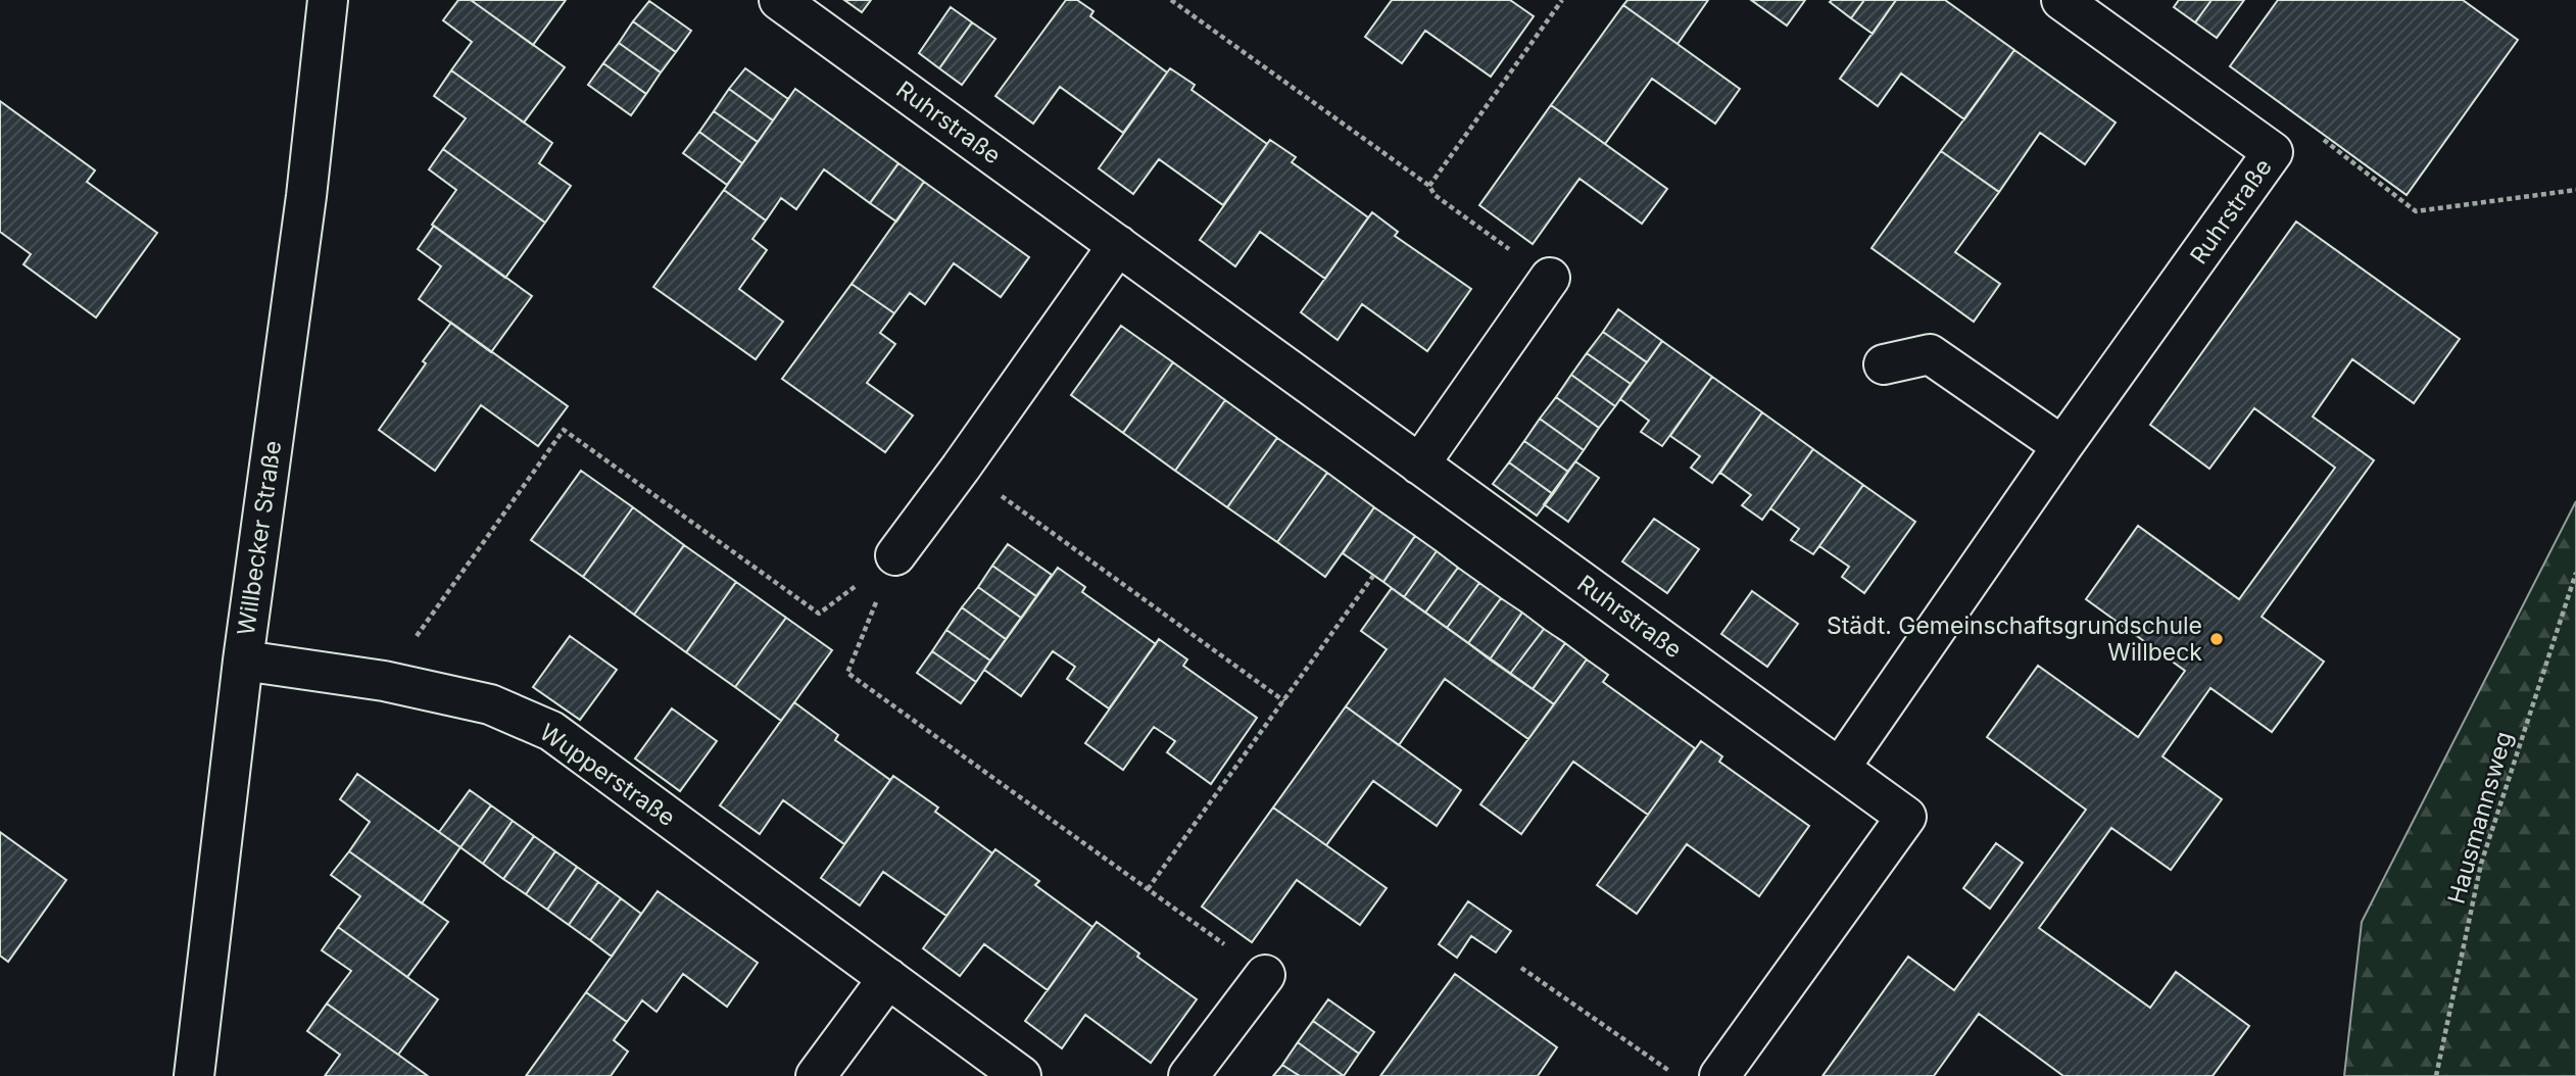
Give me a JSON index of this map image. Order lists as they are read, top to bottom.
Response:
{
  "streets": {
    "street": ["Ruhrstraße", "Willbecker Straße", "Wupperstraße"],
    "path": ["Hausmannsweg"]
  },
  "crossings": [
    ["Willbecker Straße", "Wupperstraße"]
  ],
  "places": ["Städt. Gemeinschaftsgrundschule Willbeck"]
}
